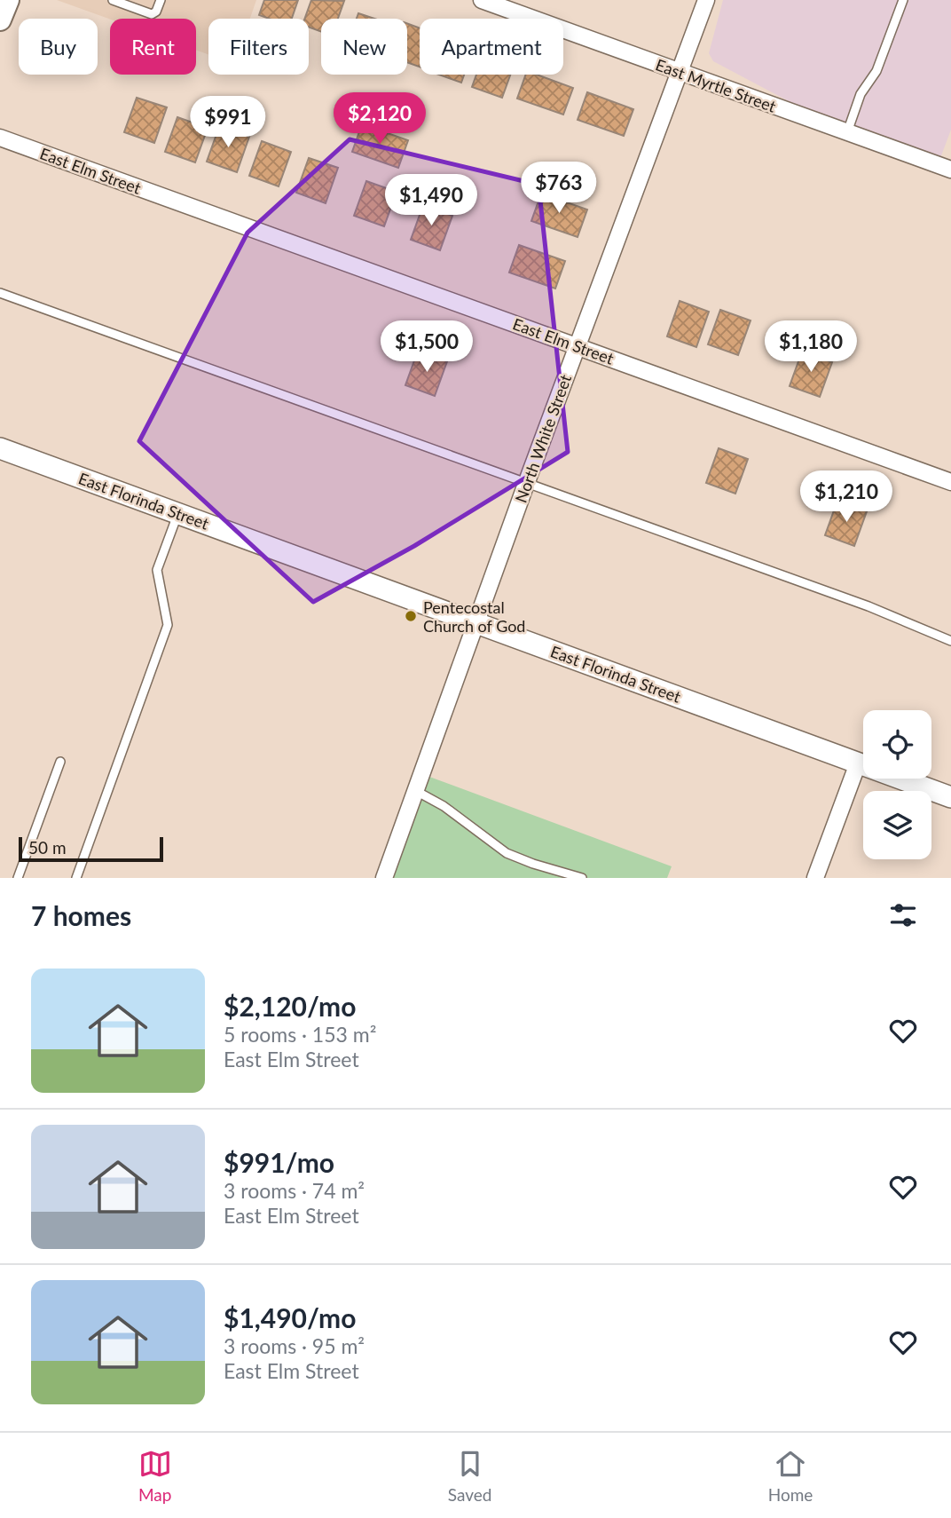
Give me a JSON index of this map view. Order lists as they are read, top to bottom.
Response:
{
  "streets": {
    "street": [
      "East Myrtle Street",
      "East Elm Street",
      "North White Street",
      "East Florinda Street"
    ]
  },
  "crossings": [
    ["East Myrtle Street", "North White Street"],
    ["East Elm Street", "North White Street"],
    ["North White Street", "East Florinda Street"]
  ],
  "places": ["Pentecostal Church of God"],
  "scale_bar": "50 m",
  "page": {
    "chip": [
      "Buy",
      "Rent",
      "Filters",
      "New",
      "Apartment"
    ],
    "price": [
      "$2,120",
      "$991",
      "$763",
      "$1,490",
      "$1,500",
      "$1,180",
      "$1,210"
    ],
    "scale": "50 m",
    "heading": "7 homes",
    "list": [
      {
        "name": "$2,120/mo",
        "note": "5 rooms · 153 m² · East Elm Street"
      },
      {
        "name": "$991/mo",
        "note": "3 rooms · 74 m² · East Elm Street"
      },
      {
        "name": "$1,490/mo",
        "note": "3 rooms · 95 m² · East Elm Street"
      }
    ],
    "tabs": ["Map", "Saved", "Home"]
  }
}
